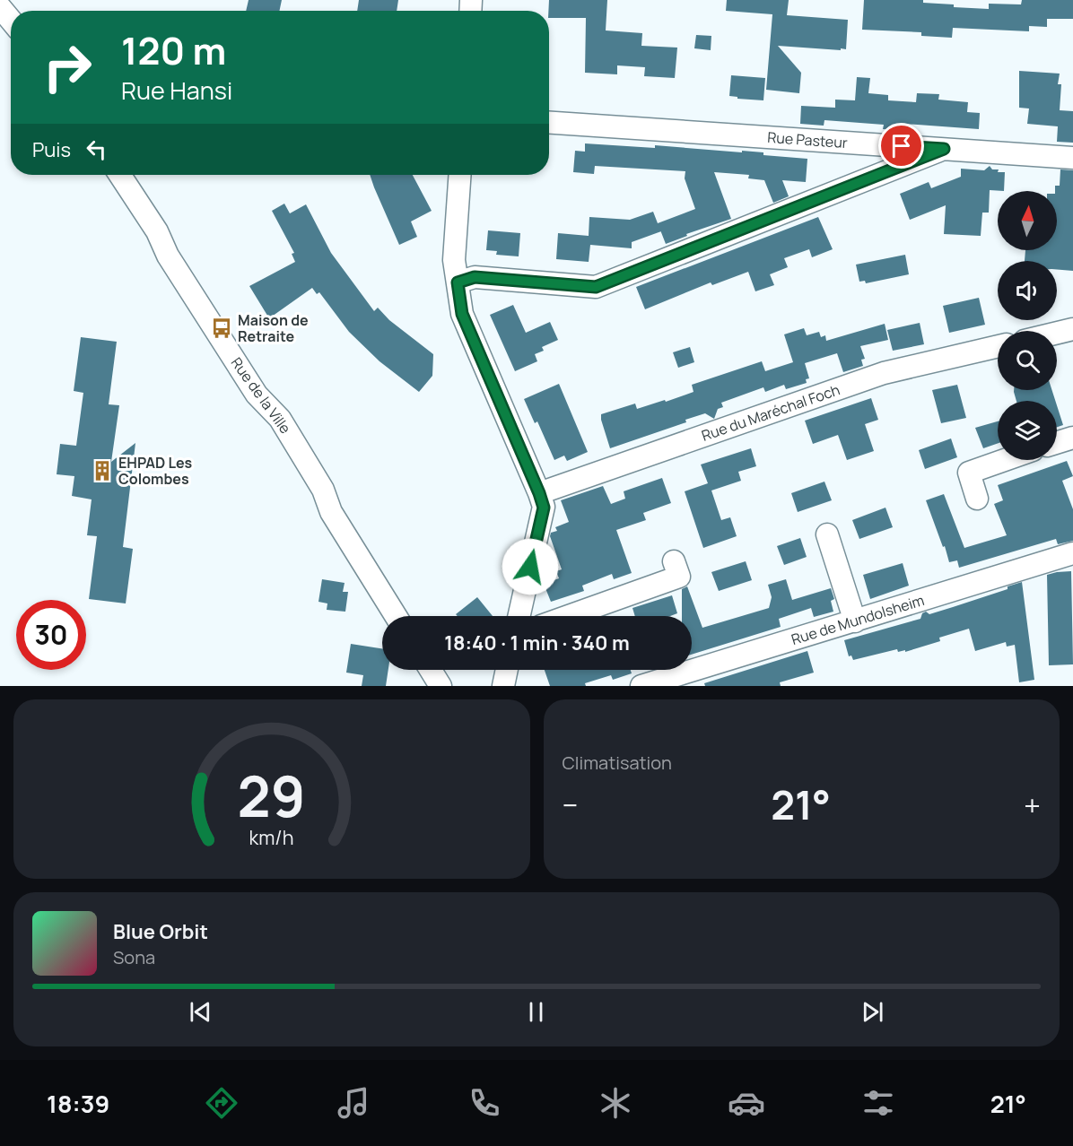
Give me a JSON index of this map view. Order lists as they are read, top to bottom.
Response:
{
  "streets": {
    "street": [
      "Rue Pasteur",
      "Rue de la Ville",
      "Rue du Maréchal Foch",
      "Rue de Mundolsheim"
    ]
  },
  "places": {
    "bus stop": ["Maison de Retraite"],
    "building": ["EHPAD Les Colombes"]
  },
  "north": "top",
  "page": {
    "turn": ["120 m", "Rue Hansi"],
    "then": "Puis",
    "limit": "30",
    "trip": "18:40 · 1 min · 340 m",
    "tile": "Climatisation",
    "heat": ["−", "21°", "+"],
    "song": ["Blue Orbit", "Sona"],
    "tabs": ["18:39", "21°"],
    "gauge": ["29", "km/h"]
  }
}
